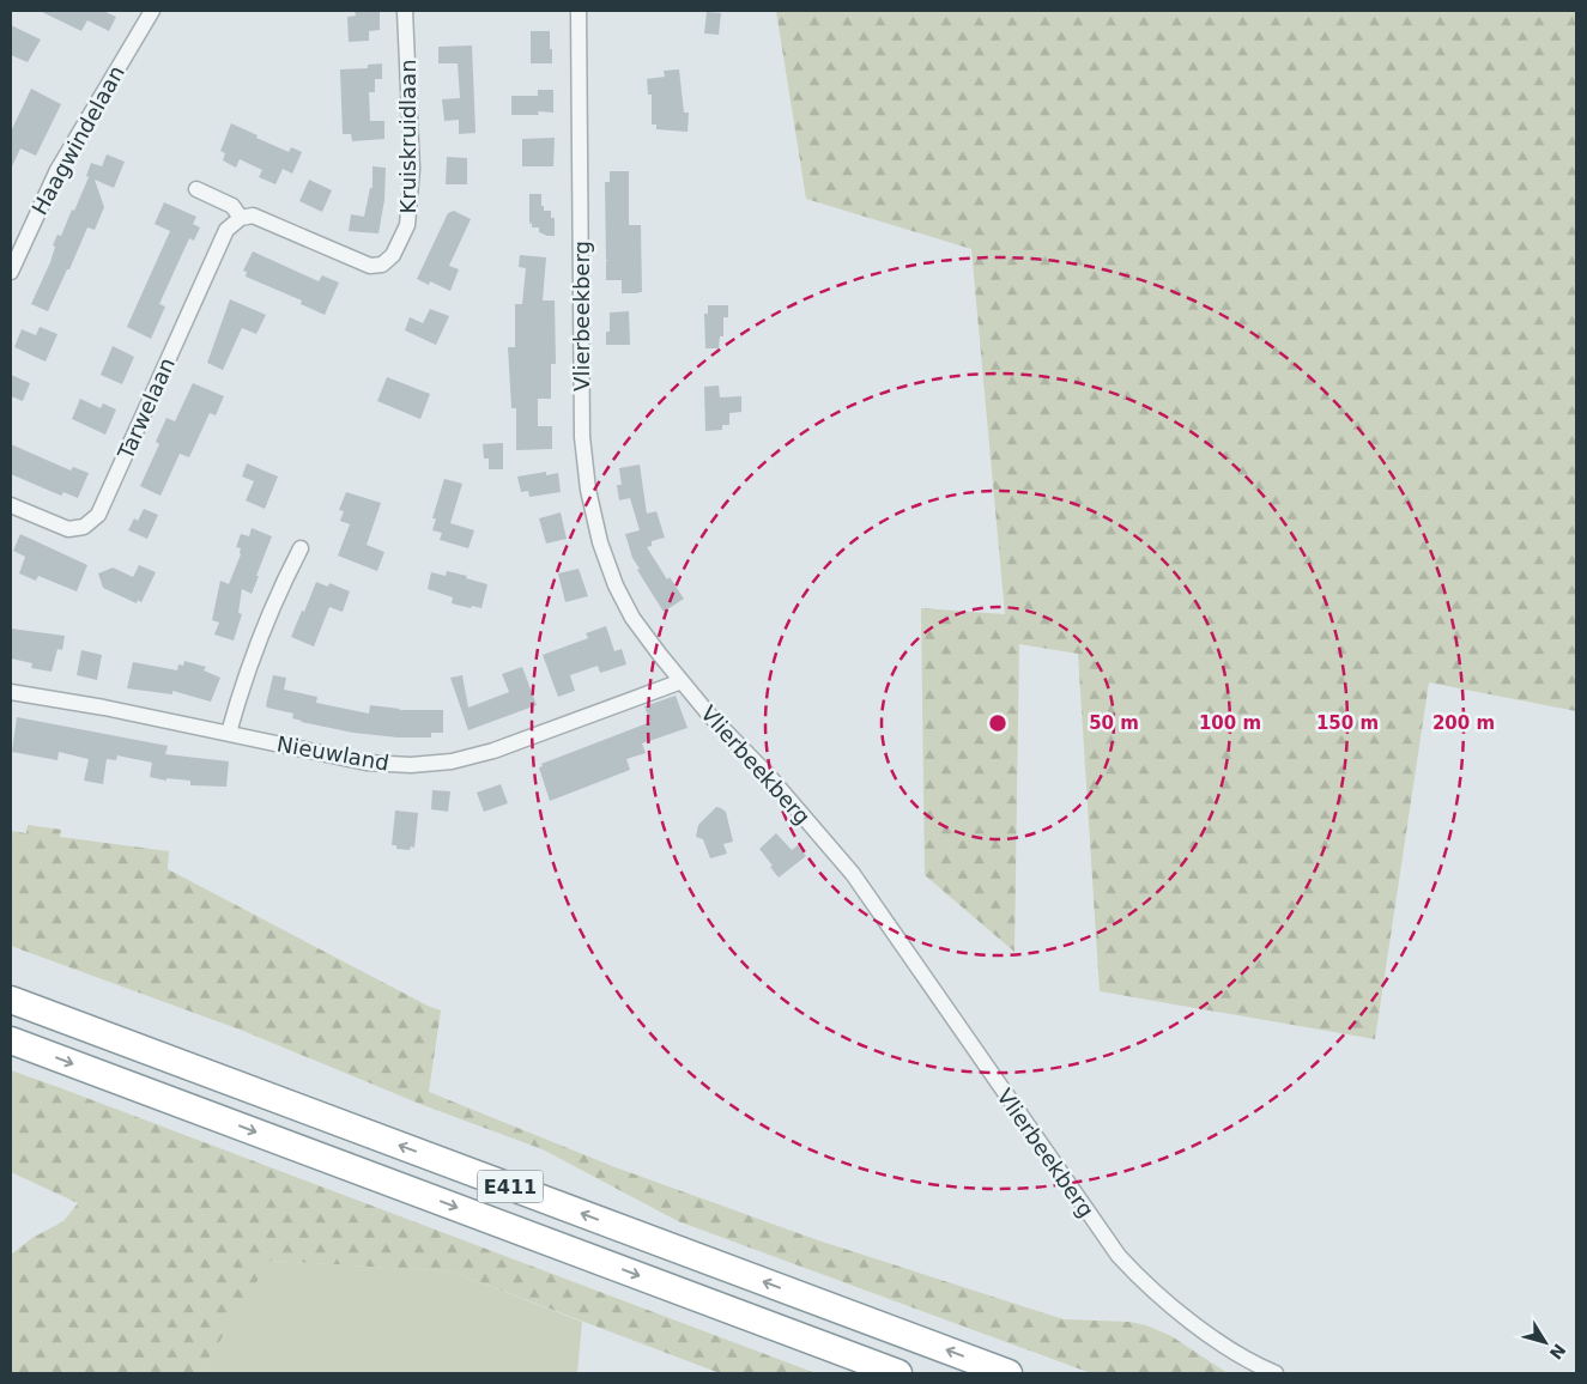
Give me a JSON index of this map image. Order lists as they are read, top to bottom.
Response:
{
  "streets": {
    "highway": ["E411"],
    "street": [
      "Kruiskruidlaan",
      "Haagwindelaan",
      "Vlierbeekberg",
      "Tarwelaan",
      "Nieuwland"
    ]
  },
  "crossings": [
    ["Kruiskruidlaan", "Tarwelaan"],
    ["Vlierbeekberg", "Nieuwland"]
  ],
  "north": "bottom right",
  "rings": [
    "50 m",
    "100 m",
    "150 m",
    "200 m"
  ]
}
